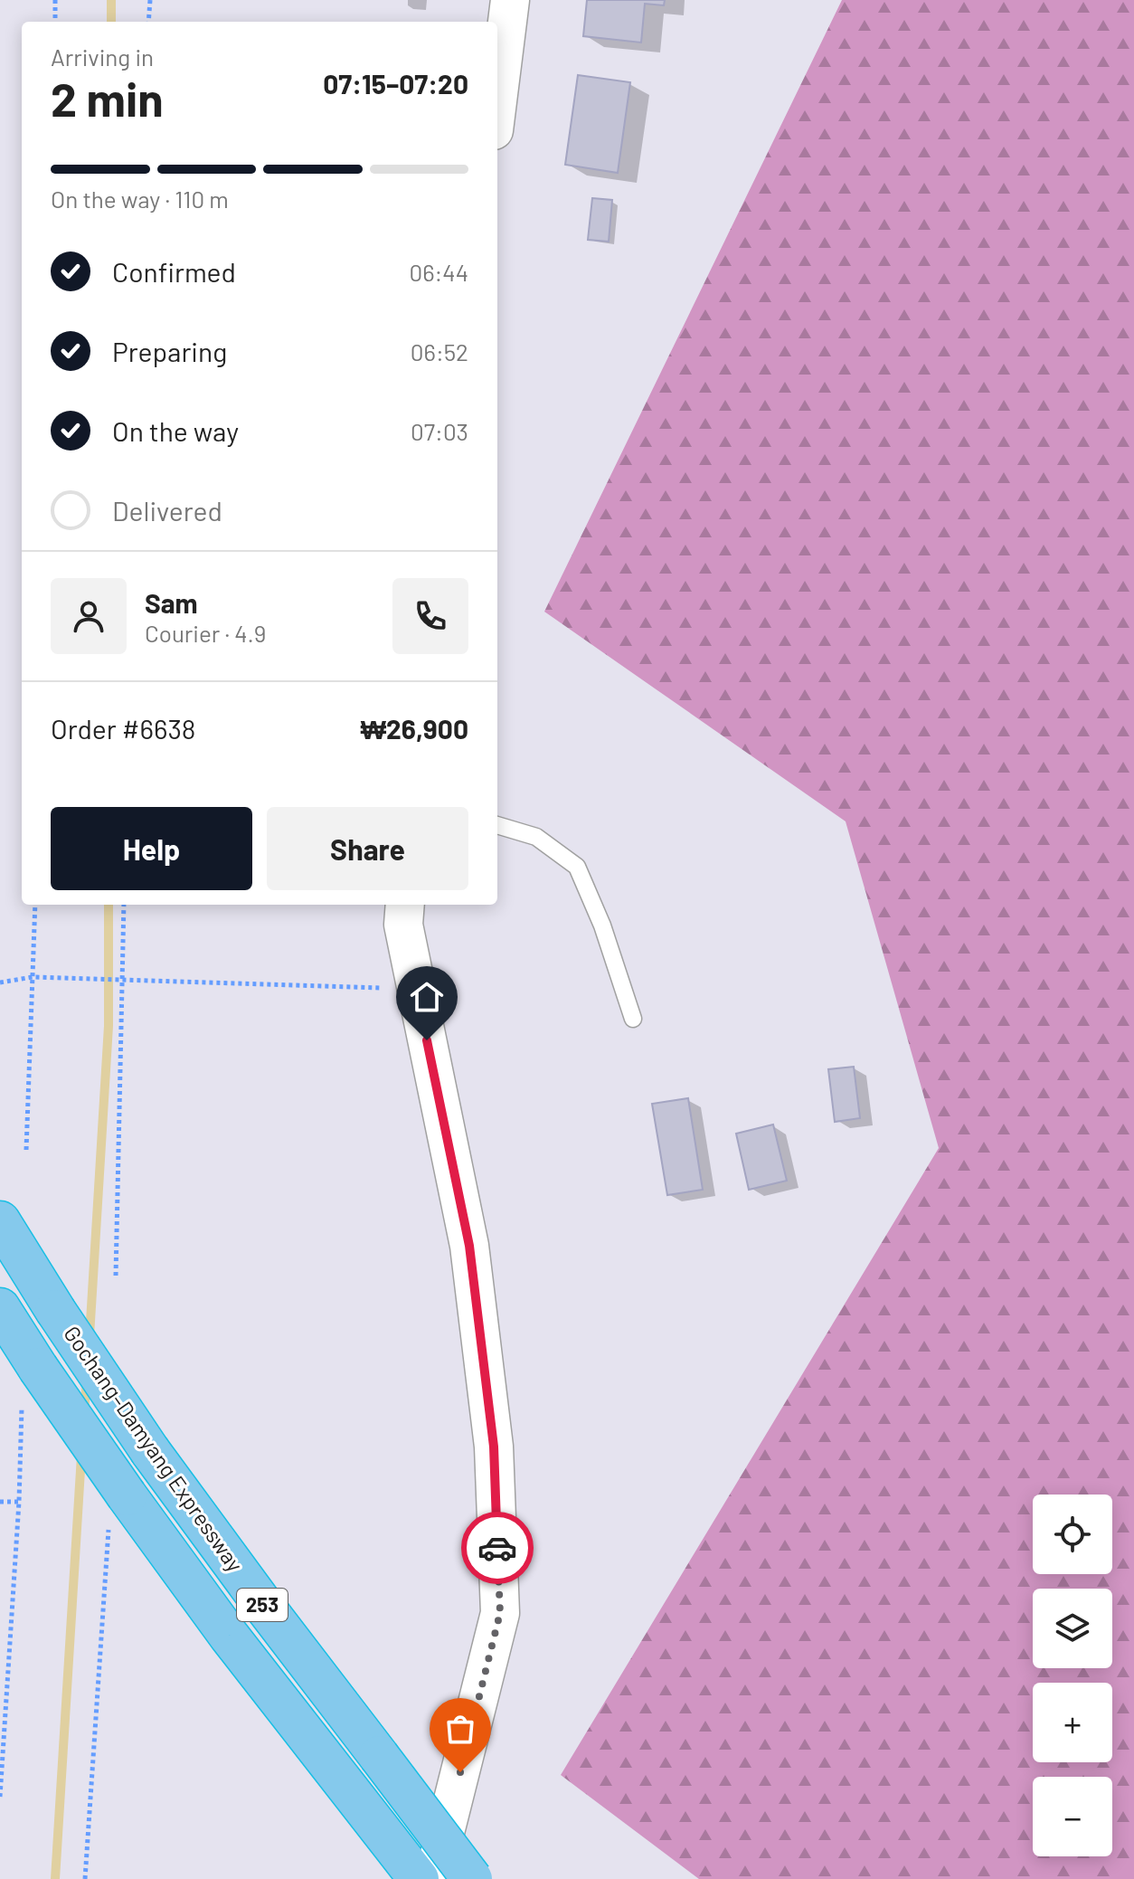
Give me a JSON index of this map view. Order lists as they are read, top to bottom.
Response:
{
  "streets": {
    "highway": ["Gochang–Damyang Expressway", "253"]
  },
  "page": {
    "heading": ["2 min", "Arriving in", "07:15–07:20"],
    "panel": [
      "Sam",
      "Courier · 4.9",
      "Order #6638",
      "₩26,900"
    ],
    "bar": "On the way · 110 m",
    "list": [
      ["Confirmed", "06:44"],
      ["Preparing", "06:52"],
      ["On the way", "07:03"],
      "Delivered"
    ],
    "buttons": ["Help", "Share"],
    "map_buttons": ["+", "−"]
  }
}
